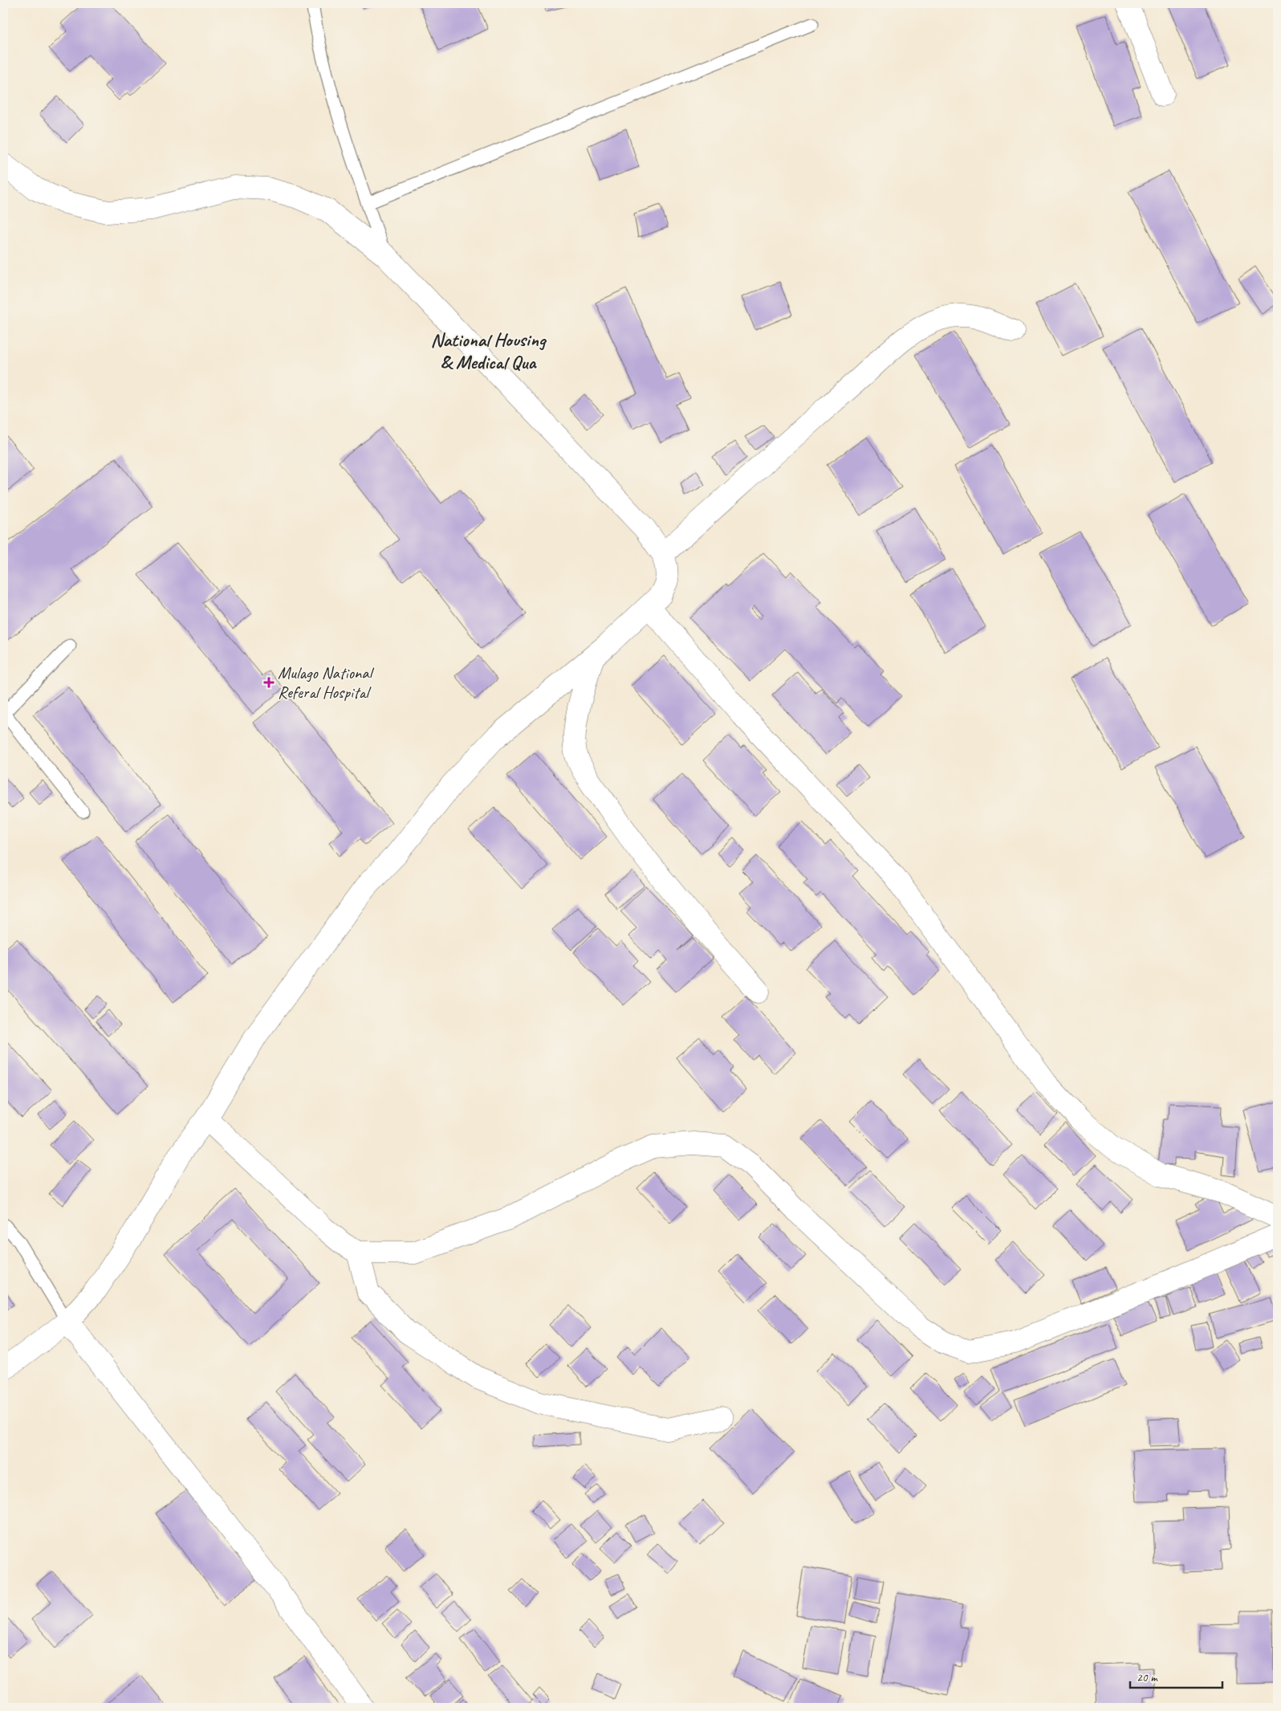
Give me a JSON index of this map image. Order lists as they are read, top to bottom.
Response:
{
  "districts": ["National Housing & Medical Qua"],
  "places": {
    "health": ["Mulago National Referal Hospital"]
  },
  "scale_bar": "20 m"
}
